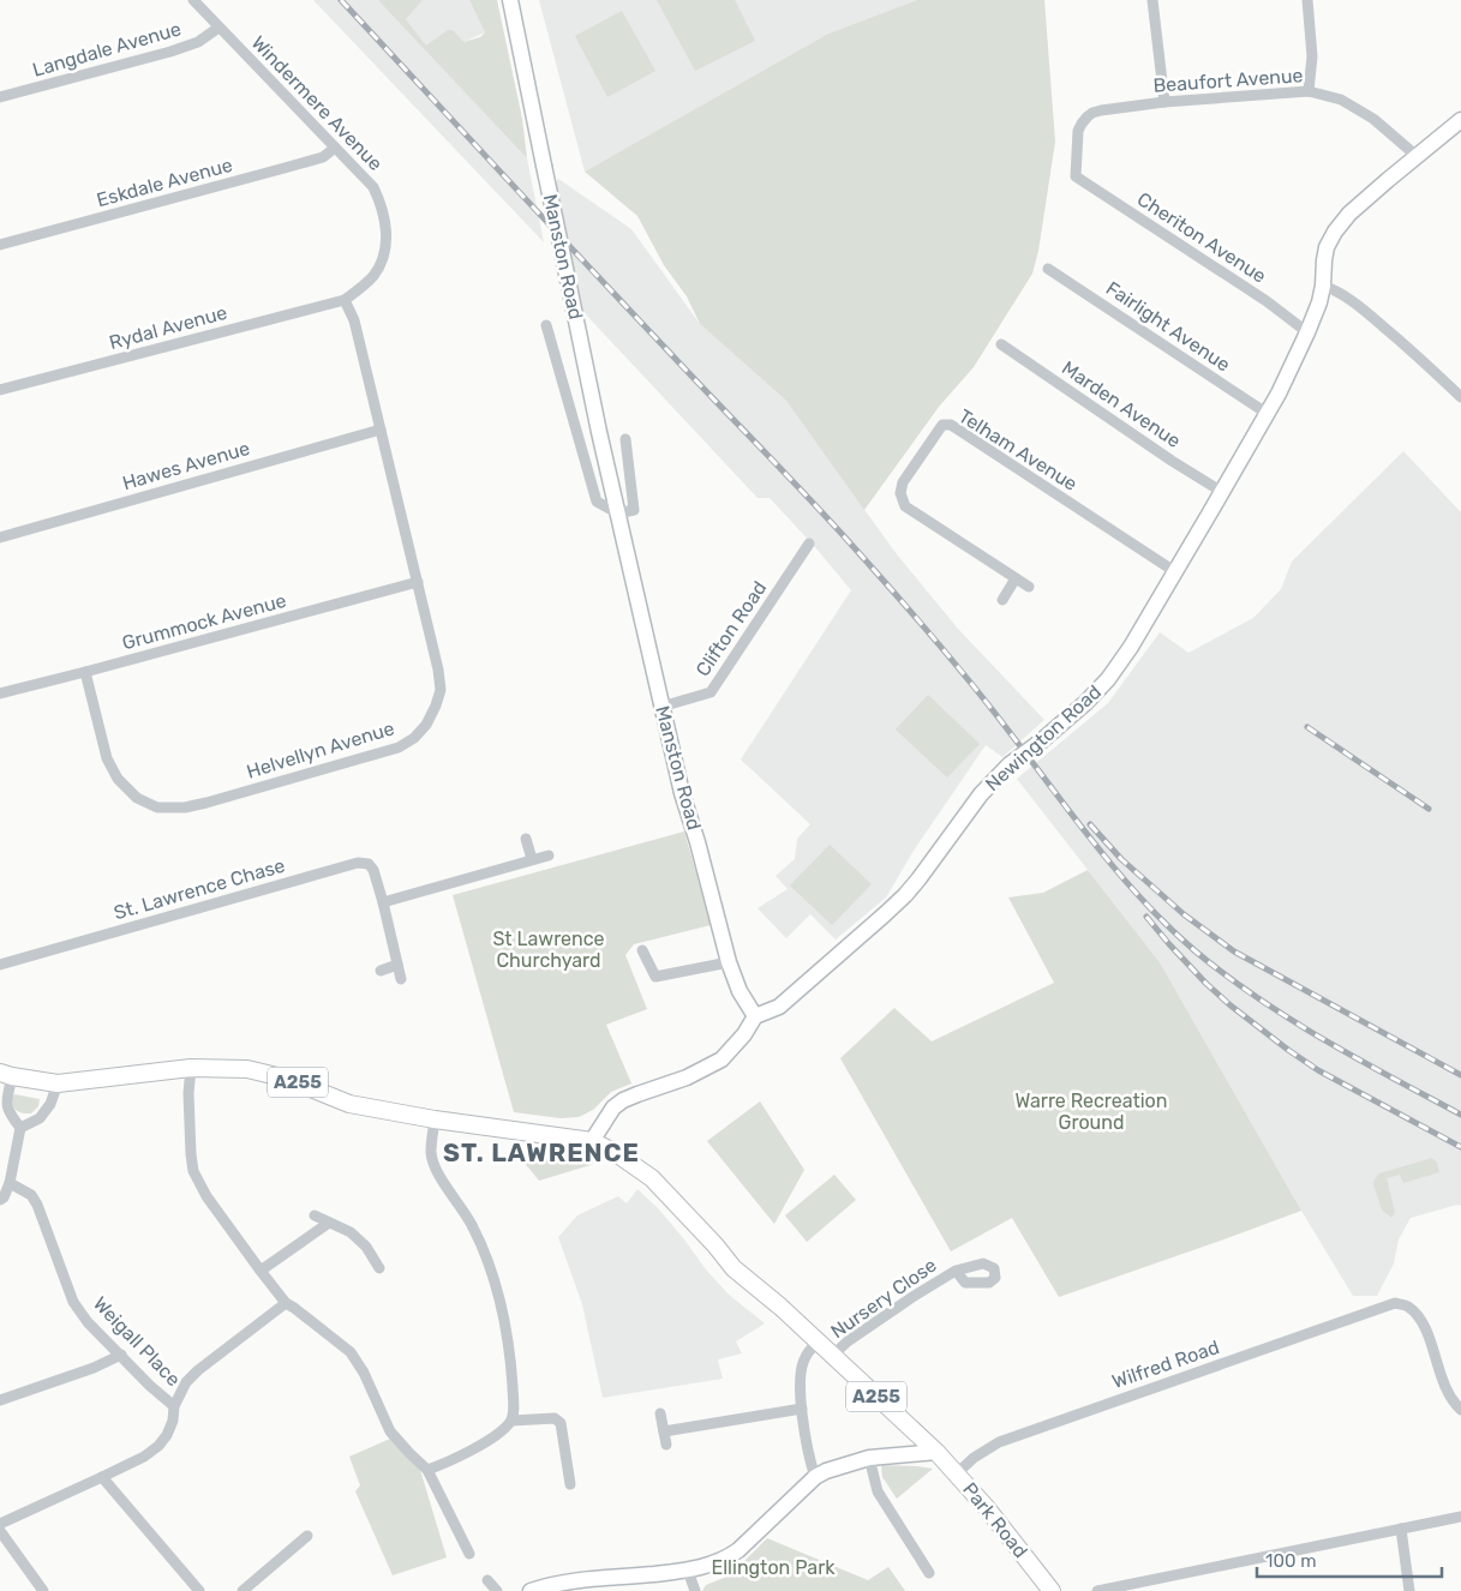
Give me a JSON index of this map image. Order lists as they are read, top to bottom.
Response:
{
  "streets": {
    "main road": [
      "Manston Road",
      "Newington Road",
      "A255",
      "Park Road"
    ],
    "street": [
      "Langdale Avenue",
      "Beaufort Avenue",
      "Windermere Avenue",
      "Eskdale Avenue",
      "Cheriton Avenue",
      "Fairlight Avenue",
      "Rydal Avenue",
      "Marden Avenue",
      "Telham Avenue",
      "Hawes Avenue",
      "Grummock Avenue",
      "Clifton Road",
      "Helvellyn Avenue",
      "St. Lawrence Chase",
      "Nursery Close",
      "Weigall Place",
      "Wilfred Road"
    ]
  },
  "crossings": [
    ["Langdale Avenue", "Windermere Avenue"],
    ["Beaufort Avenue", "Cheriton Avenue"],
    ["Beaufort Avenue", "Newington Road"],
    ["Windermere Avenue", "Eskdale Avenue"],
    ["Windermere Avenue", "Rydal Avenue"],
    ["Windermere Avenue", "Helvellyn Avenue"],
    ["Cheriton Avenue", "Newington Road"],
    ["Manston Road", "Clifton Road"],
    ["Manston Road", "Newington Road"],
    ["Fairlight Avenue", "Newington Road"],
    ["Rydal Avenue", "Helvellyn Avenue"],
    ["Marden Avenue", "Newington Road"],
    ["Telham Avenue", "Newington Road"],
    ["Hawes Avenue", "Helvellyn Avenue"],
    ["Grummock Avenue", "Helvellyn Avenue"],
    ["Newington Road", "A255"],
    ["A255", "Nursery Close"],
    ["A255", "Park Road"],
    ["Wilfred Road", "Park Road"]
  ],
  "districts": ["ST. LAWRENCE"],
  "parks": ["St Lawrence Churchyard", "Warre Recreation Ground", "Ellington Park"],
  "scale_bar": "100 m"
}
